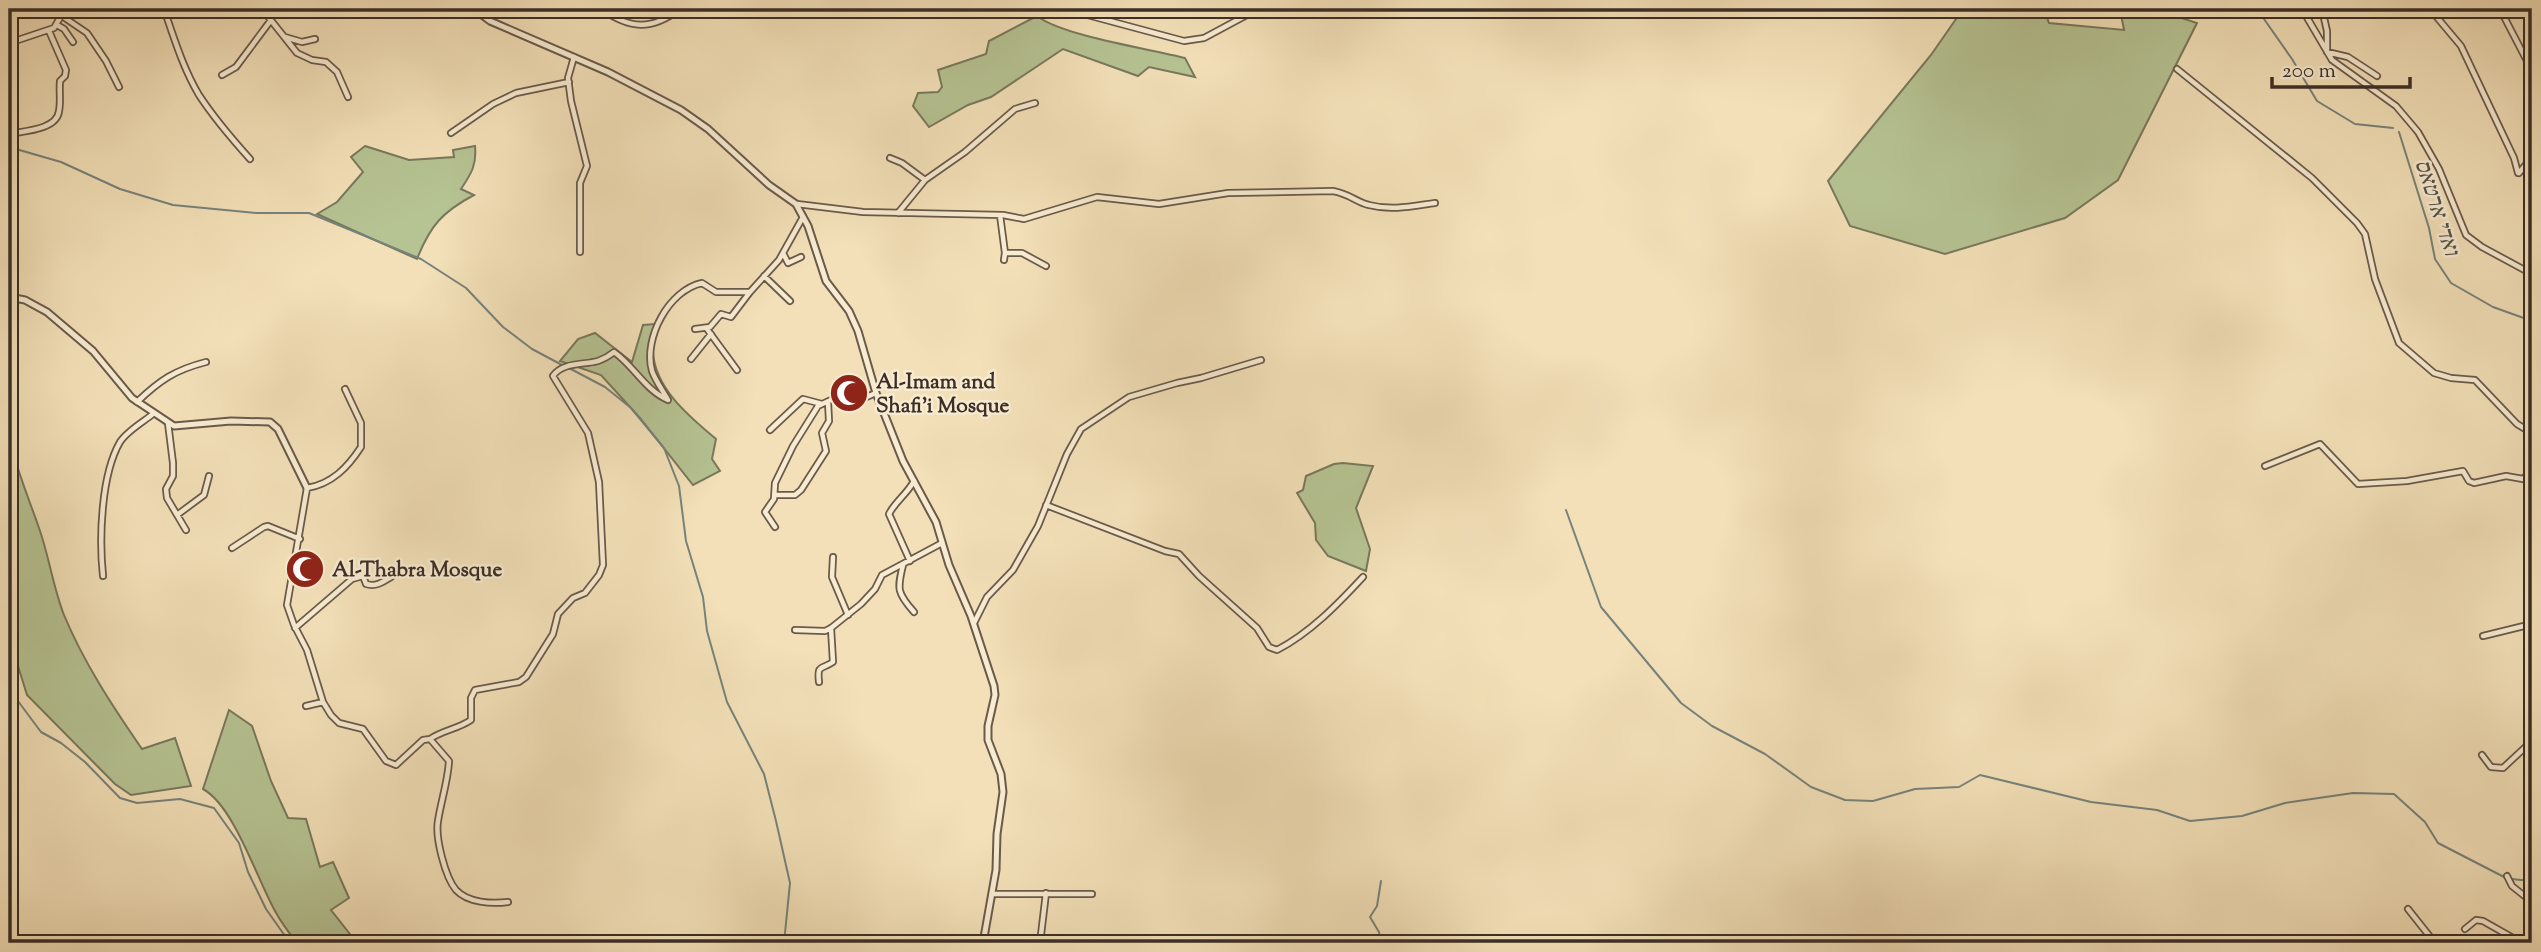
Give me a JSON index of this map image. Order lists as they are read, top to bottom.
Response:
{
  "water": ["ואדי ארטאס"],
  "places": {
    "mosque": ["Al-Imam and Shafi'i Mosque", "Al-Thabra Mosque"]
  },
  "scale_bar": "200 m"
}
